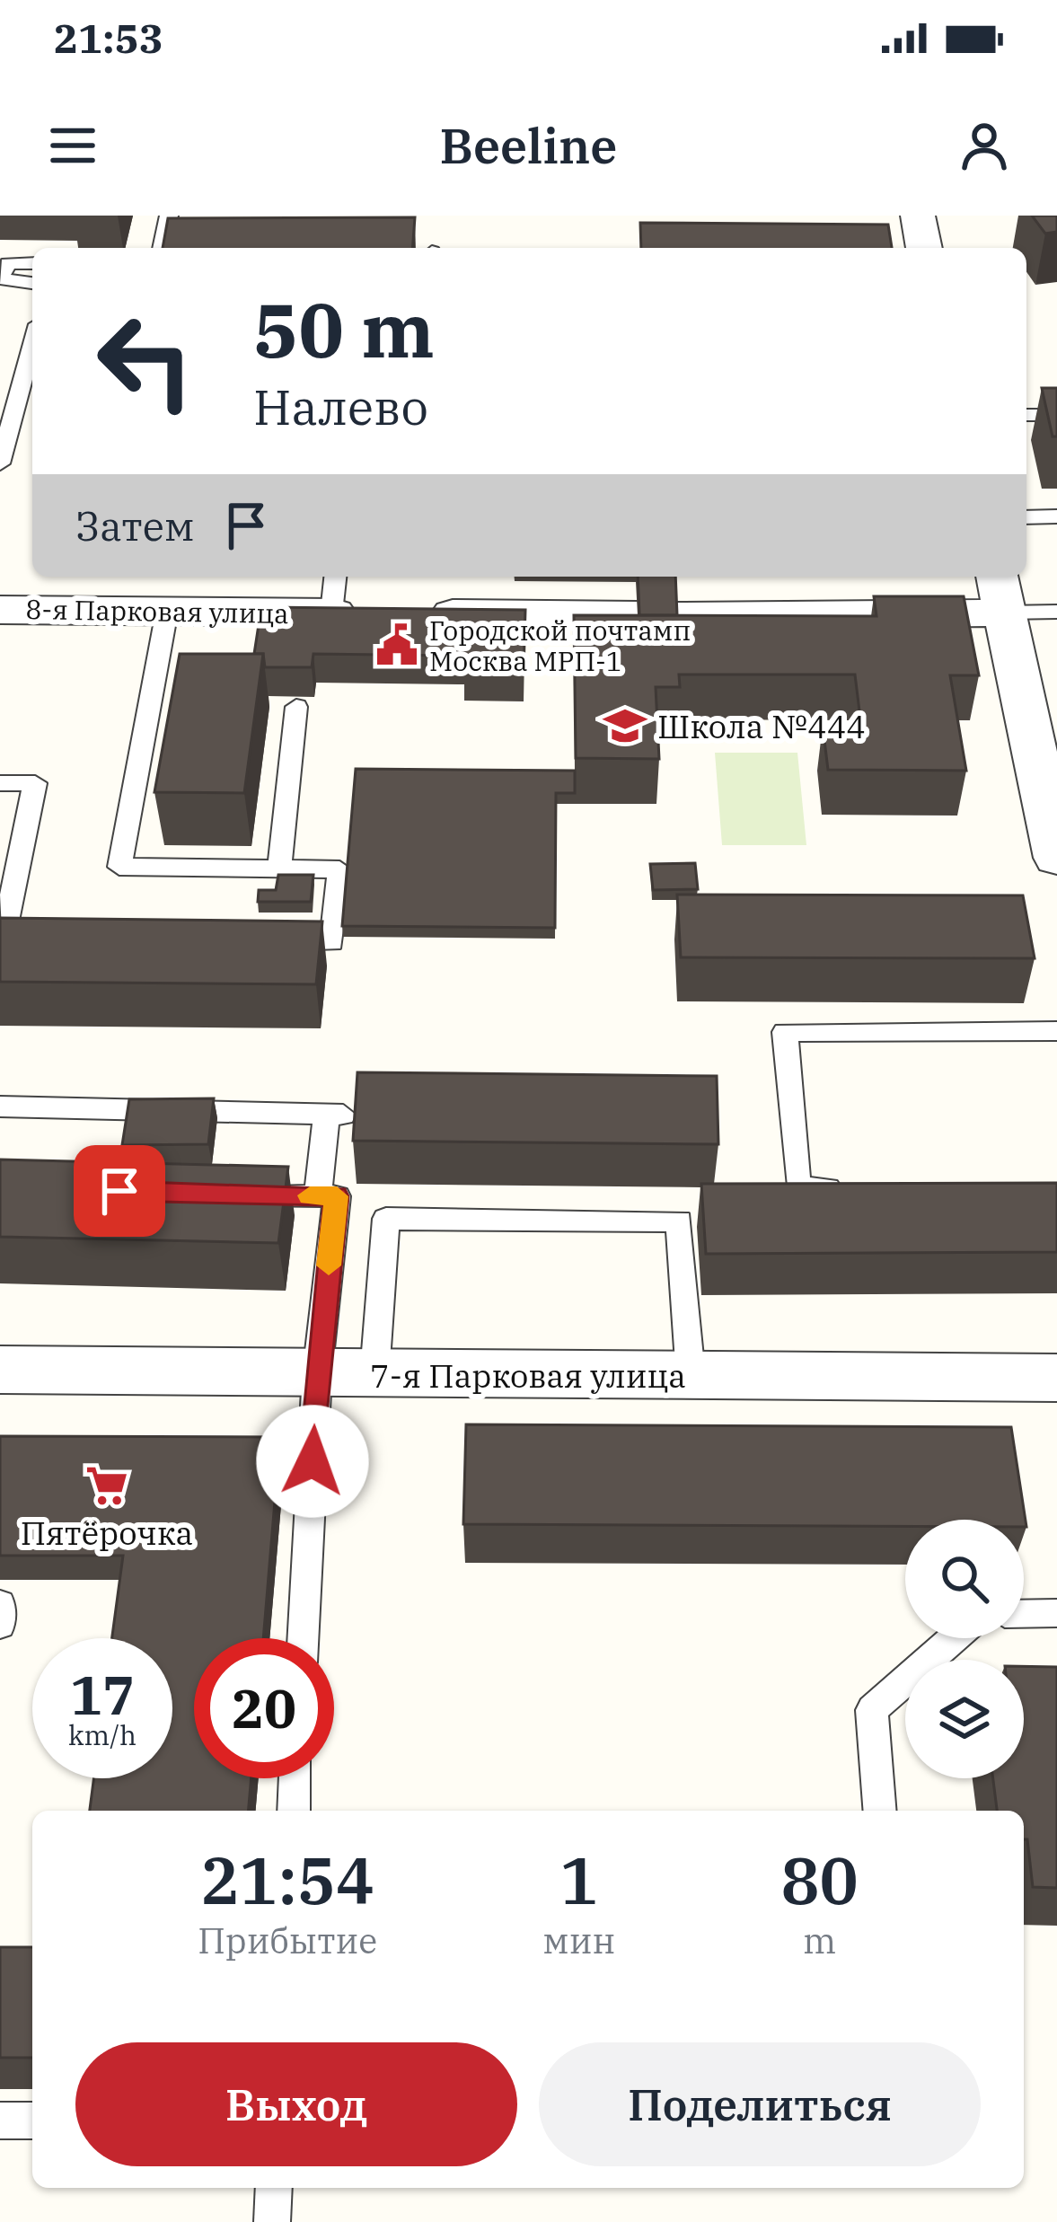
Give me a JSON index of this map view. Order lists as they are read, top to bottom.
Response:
{
  "streets": {
    "street": ["8-я Парковая улица", "7-я Парковая улица"]
  },
  "places": {
    "public building": ["Городской почтамп Москва МРП-1"],
    "school or university": ["Школа №444"],
    "supermarket": ["Пятёрочка"]
  },
  "page": {
    "status": "21:53",
    "header": "Beeline",
    "turn": ["50 m", "Налево"],
    "then": "Затем",
    "speed": "17 km/h",
    "limit": "20",
    "eta": [
      "21:54",
      "Прибытие",
      "1",
      "мин",
      "80",
      "m"
    ],
    "buttons": ["Выход", "Поделиться"]
  }
}
